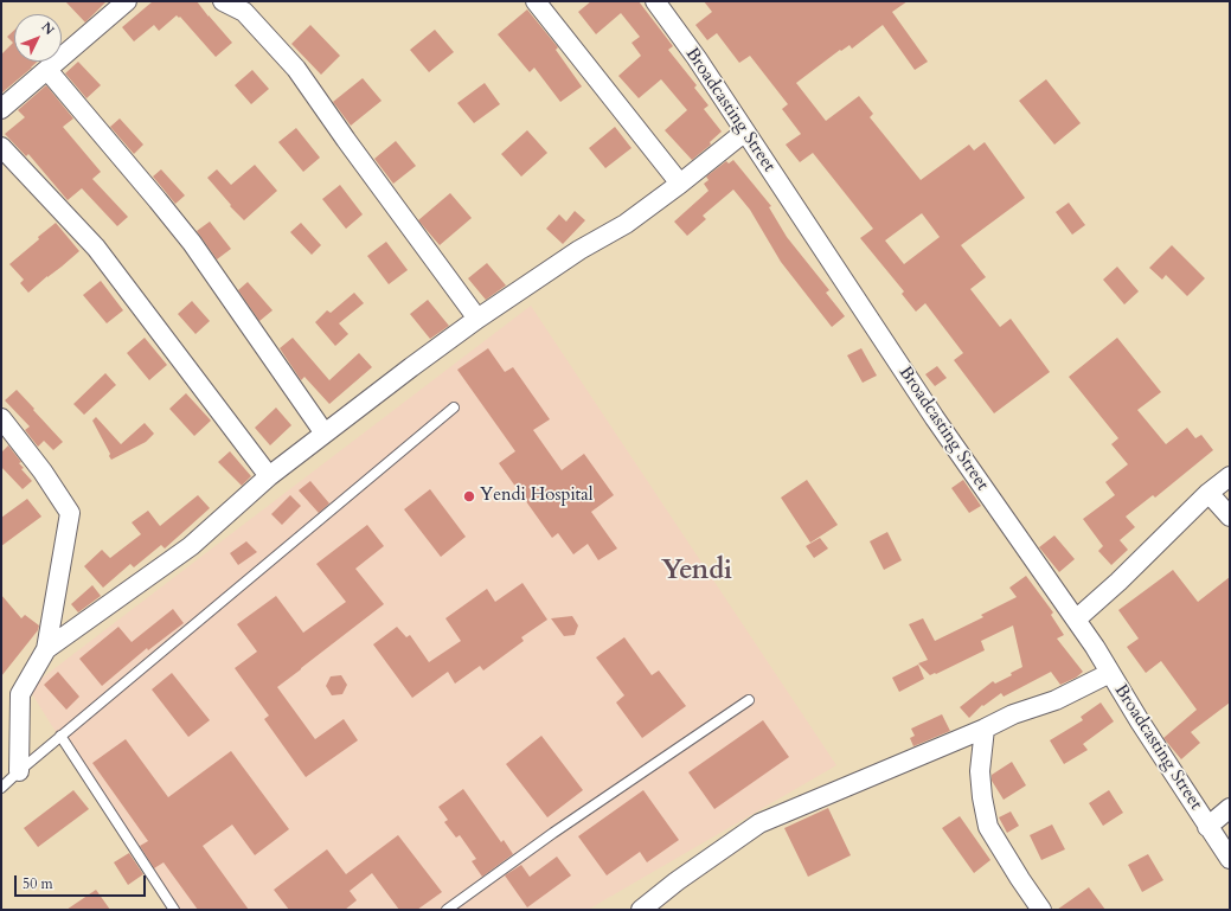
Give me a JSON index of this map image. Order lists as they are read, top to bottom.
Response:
{
  "streets": {
    "street": ["Broadcasting Street"]
  },
  "districts": ["Yendi"],
  "places": ["Yendi Hospital"],
  "scale_bar": "50 m",
  "north": "top right"
}
